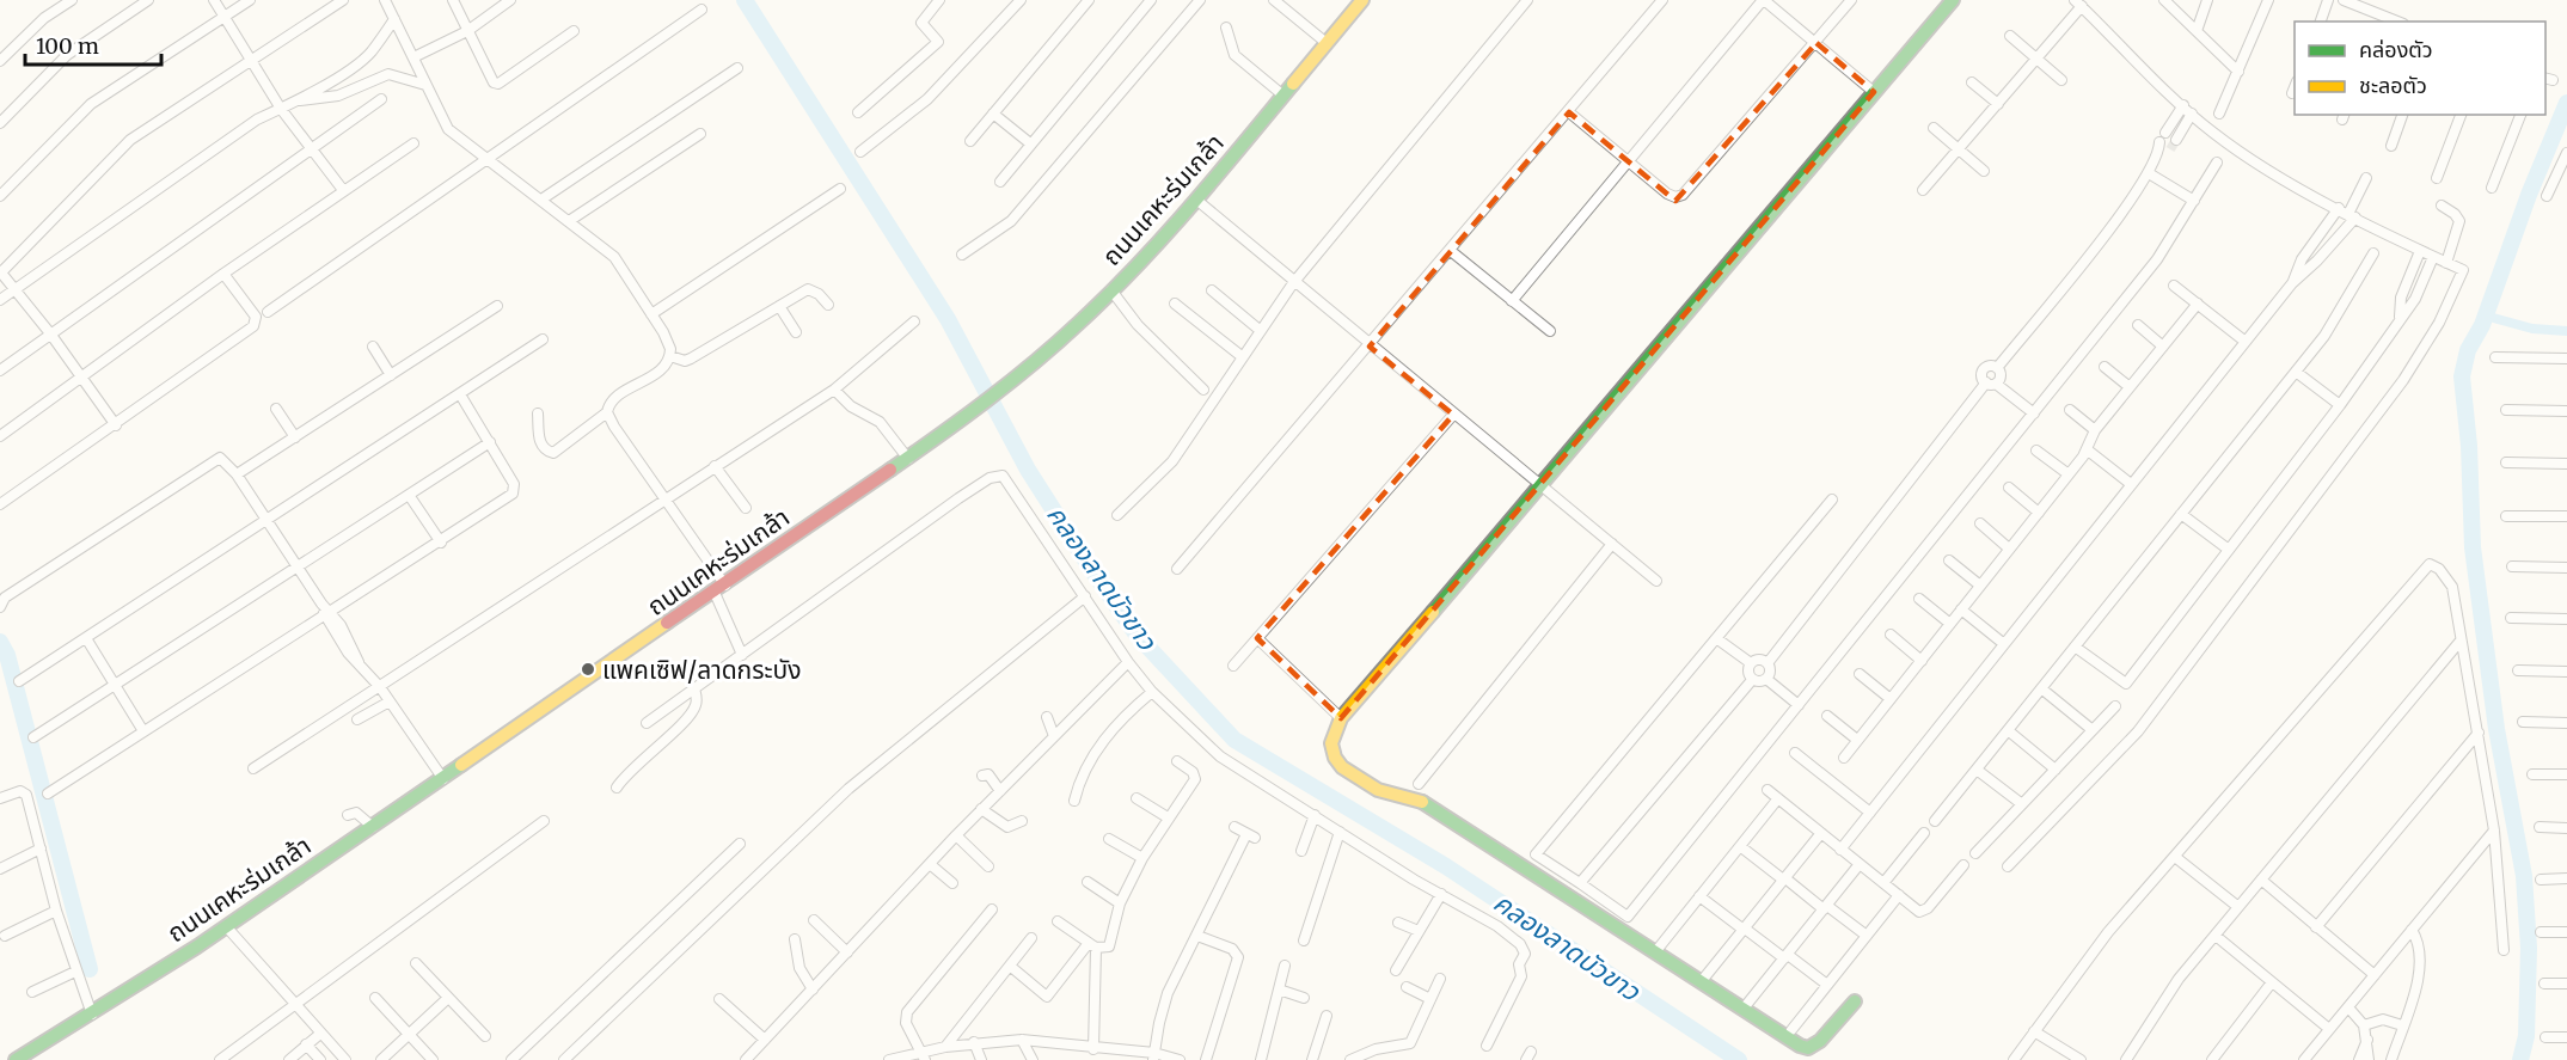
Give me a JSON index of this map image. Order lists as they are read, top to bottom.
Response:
{
  "streets": {
    "street": ["ถนนเคหะร่มเกล้า"]
  },
  "water": ["คลองลาดบัวขาว"],
  "places": ["แพคเซิฟ/ลาดกระบัง"],
  "legend": ["คล่องตัว", "ชะลอตัว"],
  "scale_bar": "100 m"
}
